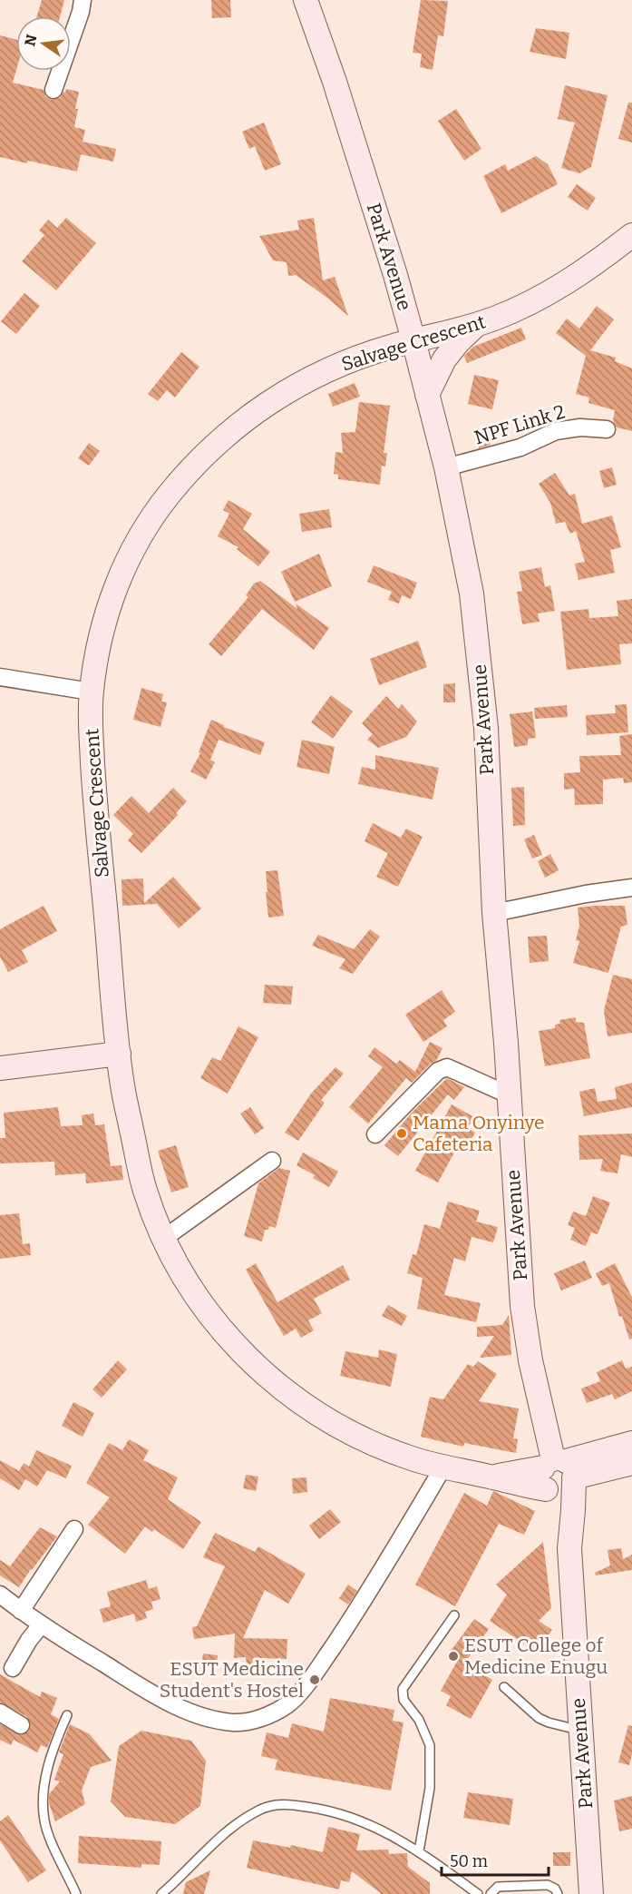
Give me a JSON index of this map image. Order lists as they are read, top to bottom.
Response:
{
  "streets": {
    "main road": ["Park Avenue", "Salvage Crescent"],
    "street": ["NPF Link 2"]
  },
  "crossings": [
    ["Park Avenue", "Salvage Crescent"],
    ["Park Avenue", "NPF Link 2"]
  ],
  "places": ["Mama Onyinye Cafeteria", "ESUT College of Medicine Enugu", "ESUT Medicine Student's Hostel"],
  "scale_bar": "50 m",
  "north": "left"
}
